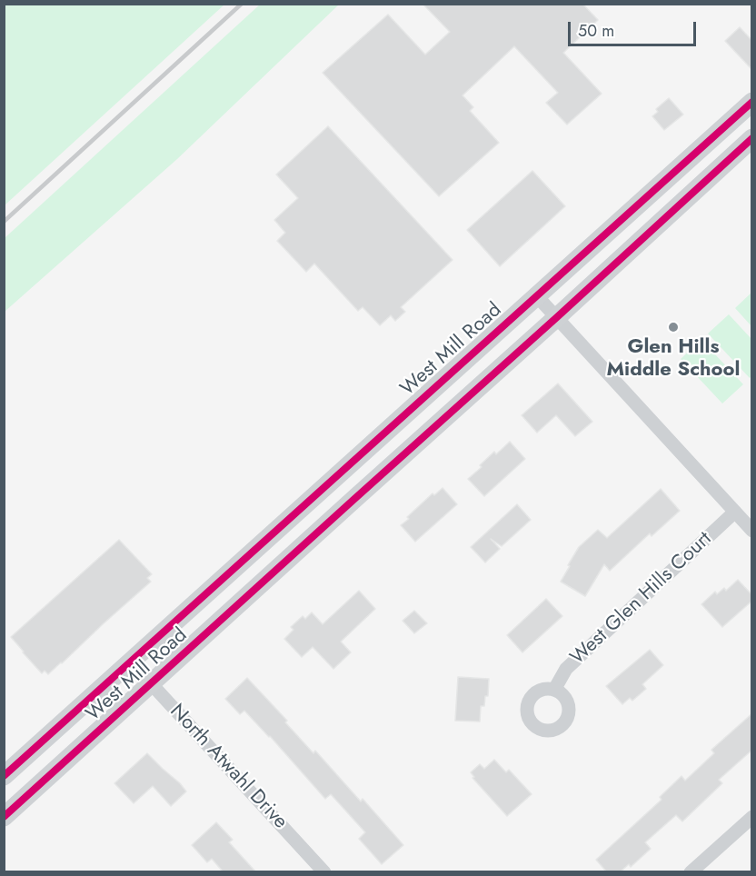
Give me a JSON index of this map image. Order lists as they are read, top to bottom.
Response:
{
  "streets": {
    "main road": ["West Mill Road"],
    "street": ["West Glen Hills Court", "North Atwahl Drive"]
  },
  "crossings": [
    ["West Mill Road", "North Atwahl Drive"]
  ],
  "places": ["Glen Hills Middle School"],
  "scale_bar": "50 m"
}
